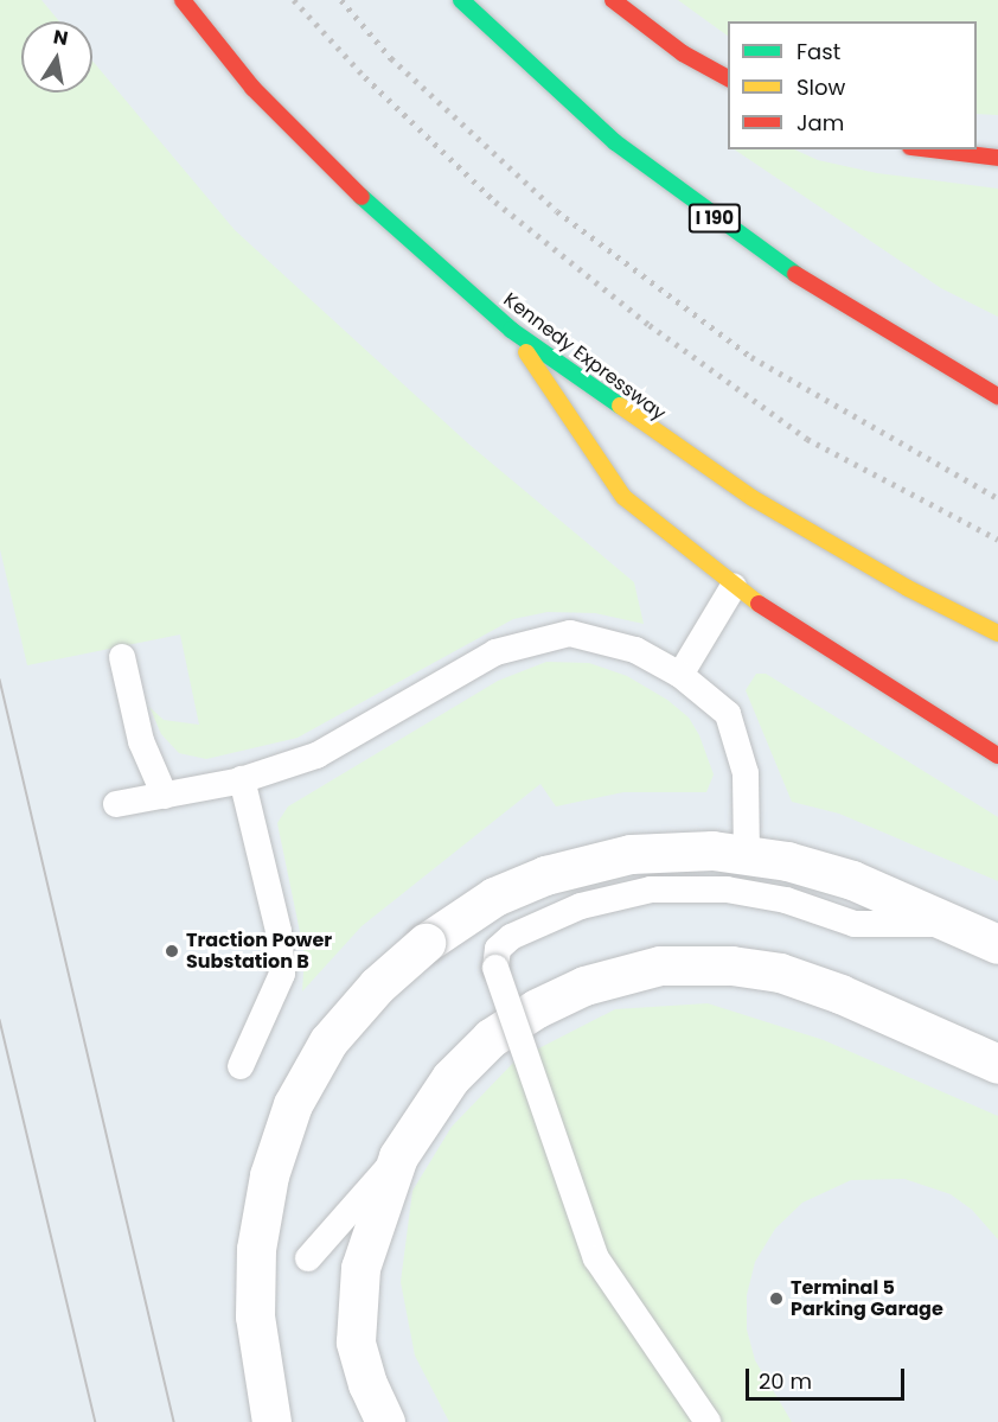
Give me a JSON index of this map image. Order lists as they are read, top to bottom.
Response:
{
  "streets": {
    "highway": ["I 190", "Kennedy Expressway"]
  },
  "places": ["Traction Power Substation B", "Terminal 5 Parking Garage"],
  "legend": ["Fast", "Slow", "Jam"],
  "scale_bar": "20 m",
  "north": "top"
}
